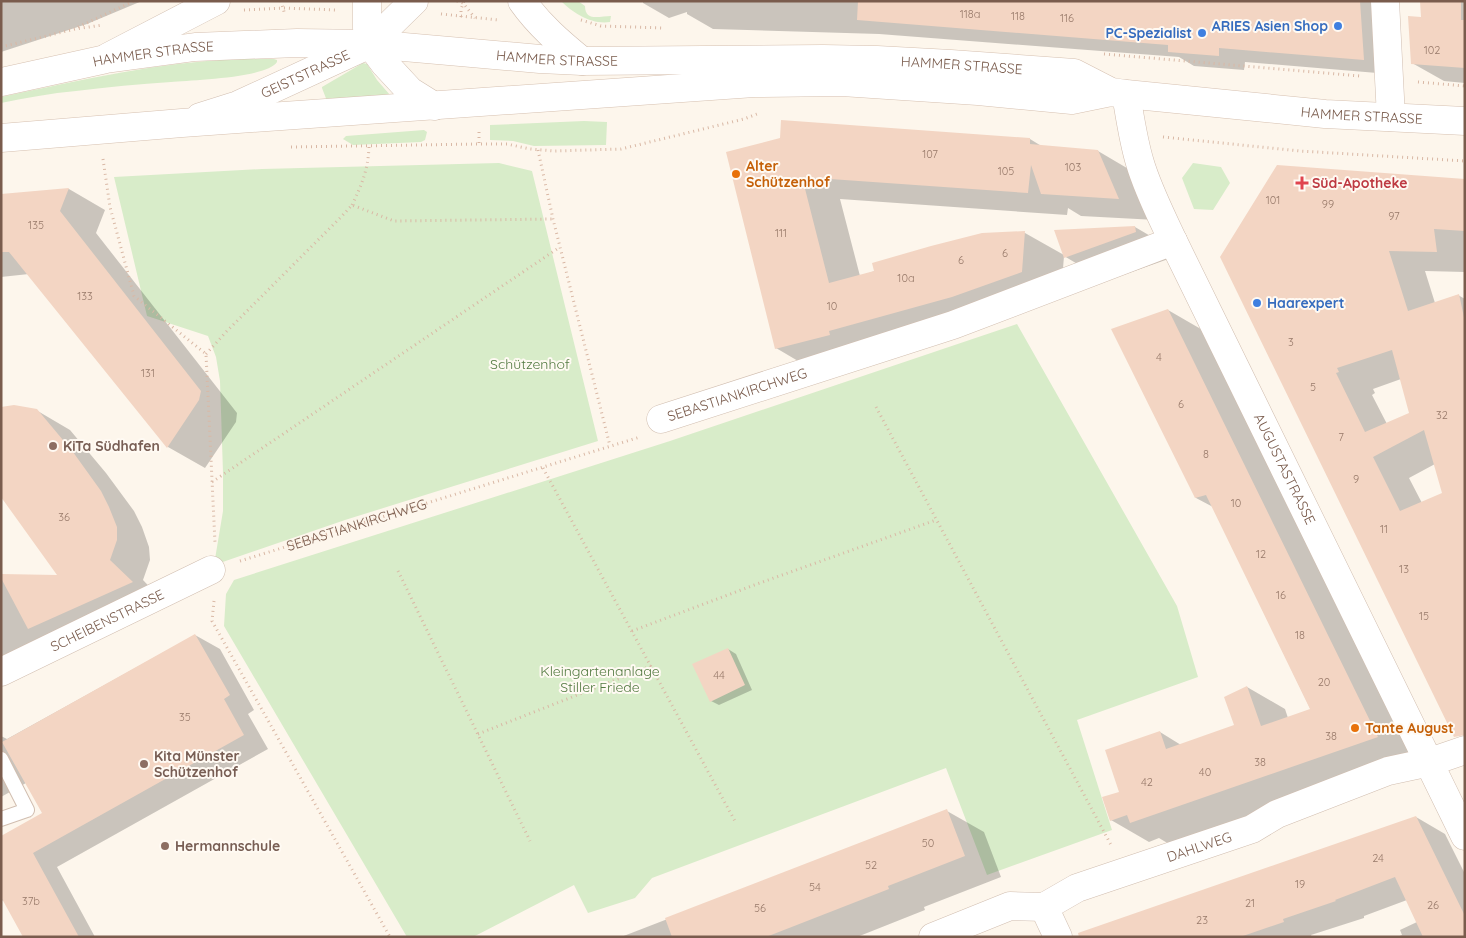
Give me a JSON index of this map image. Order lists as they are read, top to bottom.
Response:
{
  "streets": {
    "street": [
      "HAMMER STRASSE",
      "GEISTSTRASSE",
      "SEBASTIANKIRCHWEG",
      "AUGUSTASTRASSE",
      "SCHEIBENSTRASSE",
      "DAHLWEG"
    ]
  },
  "crossings": [
    ["HAMMER STRASSE", "GEISTSTRASSE"],
    ["HAMMER STRASSE", "AUGUSTASTRASSE"],
    ["SEBASTIANKIRCHWEG", "AUGUSTASTRASSE"],
    ["SEBASTIANKIRCHWEG", "SCHEIBENSTRASSE"],
    ["AUGUSTASTRASSE", "DAHLWEG"]
  ],
  "parks": ["Schützenhof", "Kleingartenanlage Stiller Friede"],
  "places": {
    "other": [
      "ARIES Asien Shop",
      "PC-Spezialist",
      "Alter Schützenhof",
      "Haarexpert",
      "KiTa Südhafen",
      "Tante August",
      "Kita Münster Schützenhof",
      "Hermannschule"
    ],
    "health": ["Süd-Apotheke"]
  },
  "house_numbers": [
    "118a",
    "118",
    "116",
    "102",
    "107",
    "103",
    "105",
    "101",
    "99",
    "97",
    "135",
    "111",
    "6",
    "6",
    "10a",
    "133",
    "10",
    "3",
    "4",
    "131",
    "5",
    "6",
    "32",
    "7",
    "8",
    "9",
    "10",
    "36",
    "11",
    "12",
    "13",
    "16",
    "15",
    "18",
    "44",
    "20",
    "35",
    "38",
    "38",
    "40",
    "42",
    "50",
    "24",
    "52",
    "19",
    "54",
    "37b",
    "21",
    "26",
    "56",
    "23"
  ]
}
